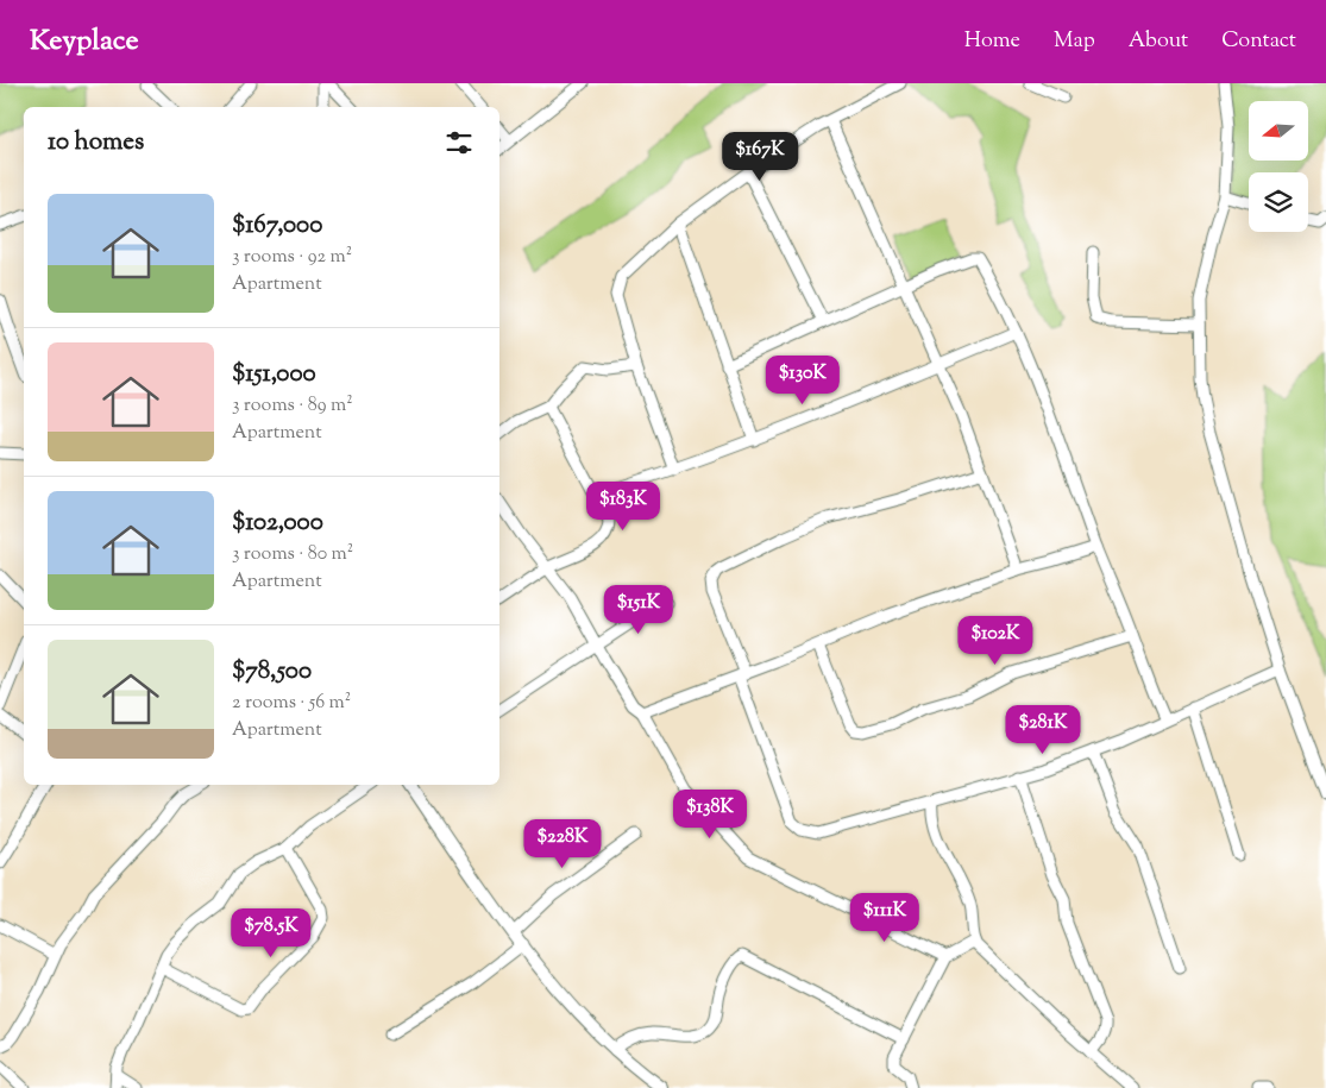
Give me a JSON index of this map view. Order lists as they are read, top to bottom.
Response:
{
  "north": "left",
  "page": {
    "header": "Keyplace",
    "nav": [
      "Home",
      "Map",
      "About",
      "Contact"
    ],
    "heading": "10 homes",
    "price": [
      "$167K",
      "$130K",
      "$183K",
      "$151K",
      "$102K",
      "$281K",
      "$138K",
      "$228K",
      "$111K",
      "$78.5K"
    ],
    "list": [
      {
        "name": "$167,000",
        "note": "3 rooms · 92 m² · Apartment"
      },
      {
        "name": "$151,000",
        "note": "3 rooms · 89 m² · Apartment"
      },
      {
        "name": "$102,000",
        "note": "3 rooms · 80 m² · Apartment"
      },
      {
        "name": "$78,500",
        "note": "2 rooms · 56 m² · Apartment"
      }
    ]
  }
}
